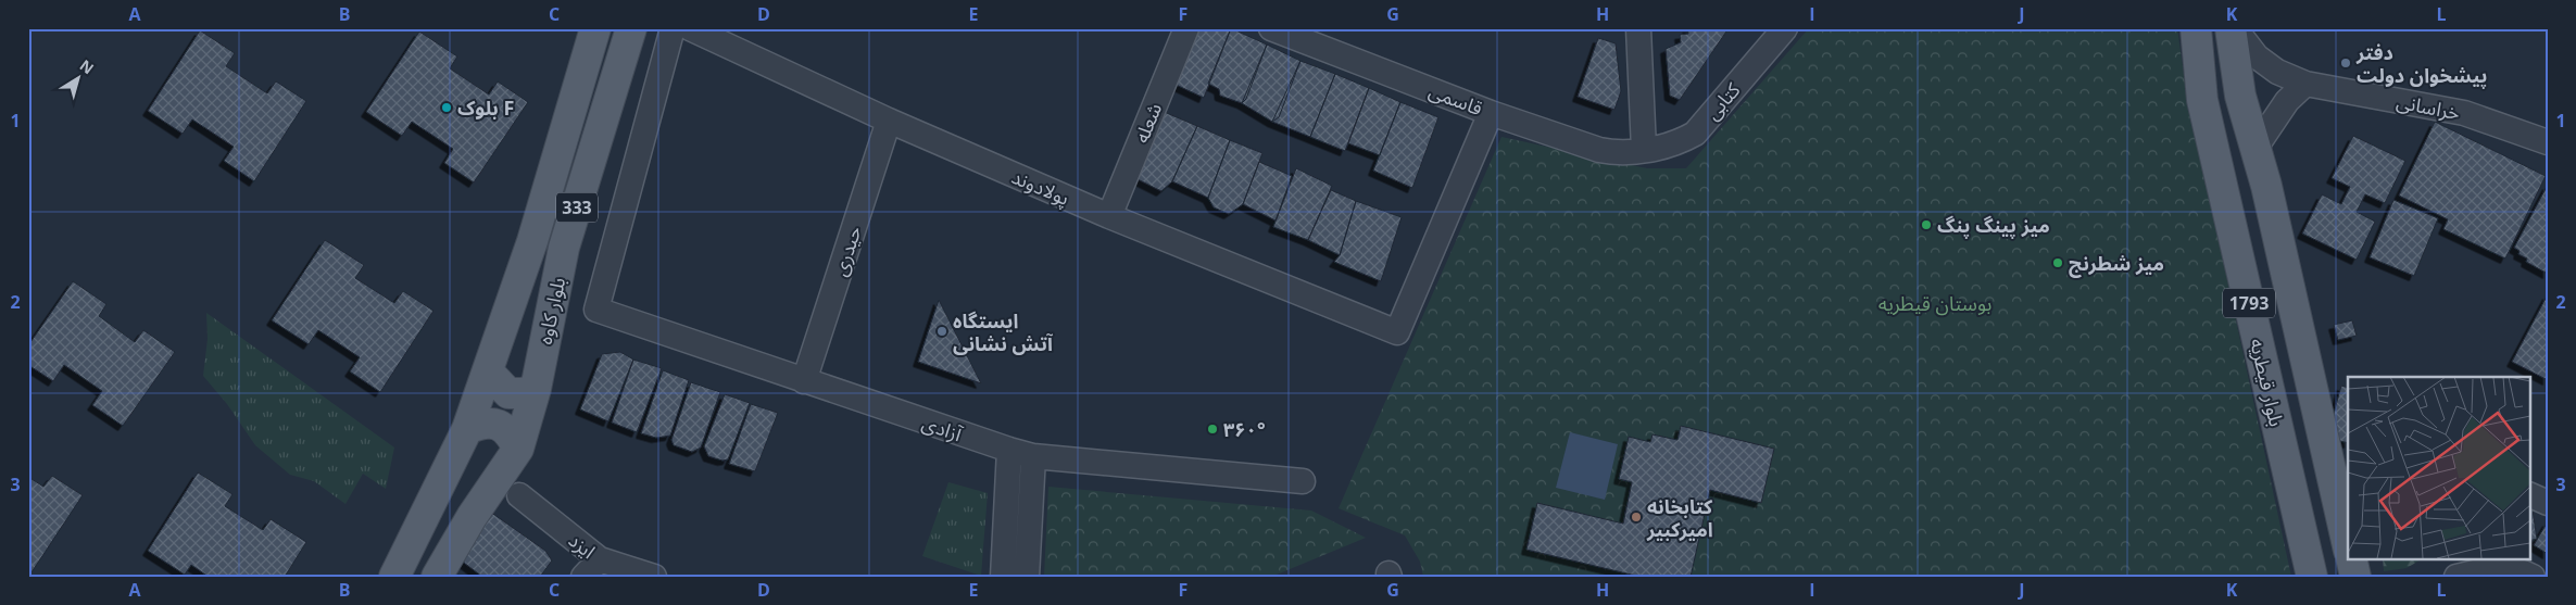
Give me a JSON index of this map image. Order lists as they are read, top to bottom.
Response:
{
  "streets": {
    "main road": [
      "333",
      "1793",
      "بلوار کاوه",
      "بلوار قیطریه"
    ],
    "street": [
      "قاسمی",
      "کتابی",
      "خراسانی",
      "شعله",
      "پولادوند",
      "حیدری",
      "آزادی",
      "ایزد"
    ]
  },
  "crossings": [
    ["قاسمی", "کتابی"],
    ["قاسمی", "پولادوند"],
    ["شعله", "پولادوند"],
    ["پولادوند", "حیدری"],
    ["حیدری", "آزادی"]
  ],
  "parks": ["بوستان قیطریه"],
  "places": [
    "دفتر پیشخوان دولت",
    "بلوک F",
    "میز پینگ پنگ",
    "میز شطرنج",
    "ایستگاه آتش نشانی",
    "۳۶۰°",
    "کتابخانه امیرکبیر"
  ],
  "north": "top right",
  "grid": {
    "columns": [
      "A",
      "B",
      "C",
      "D",
      "E",
      "F",
      "G",
      "H",
      "I",
      "J",
      "K",
      "L"
    ],
    "rows": ["1", "2", "3"]
  }
}
